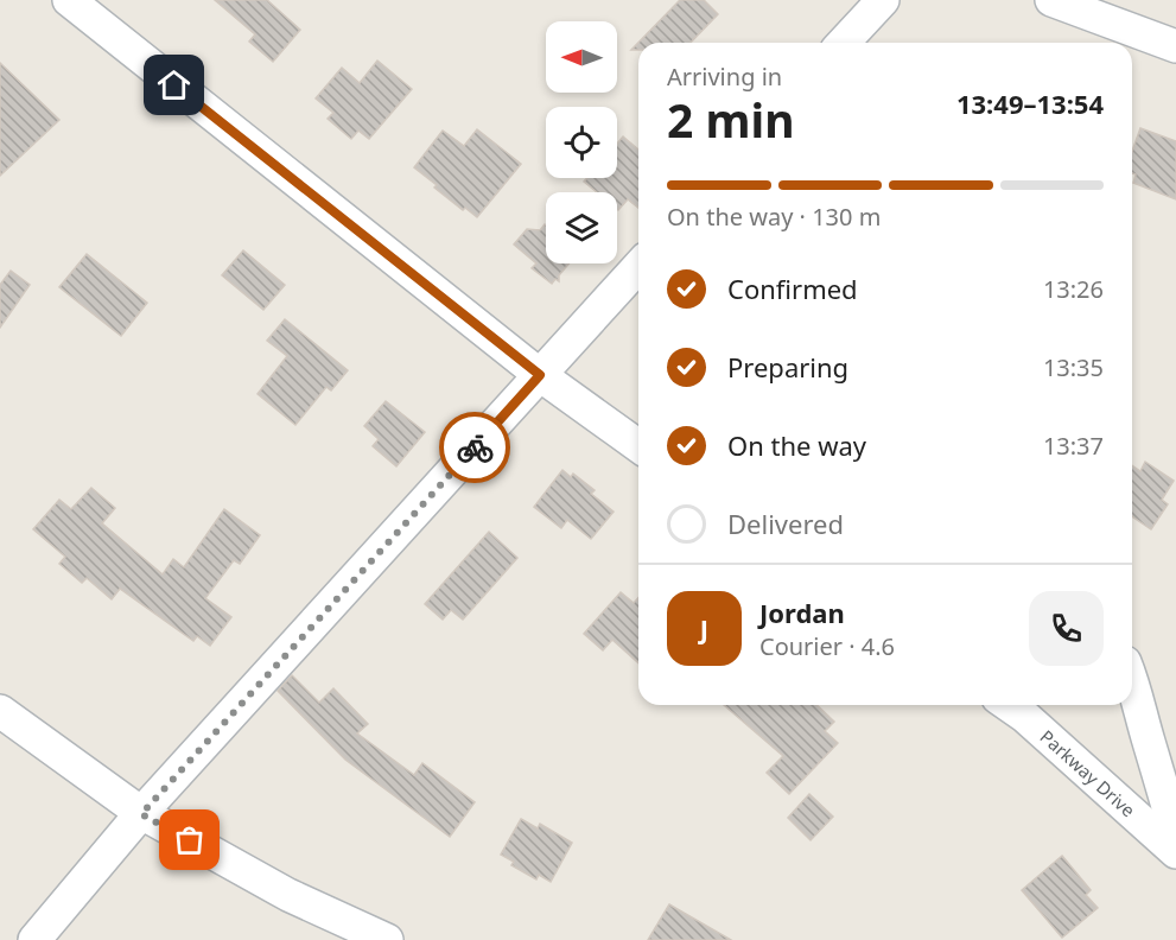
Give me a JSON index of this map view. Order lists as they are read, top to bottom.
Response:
{
  "streets": {
    "street": ["Parkway Drive"]
  },
  "north": "left",
  "page": {
    "heading": ["2 min", "Arriving in", "13:49–13:54"],
    "panel": ["Jordan", "Courier · 4.6"],
    "bar": "On the way · 130 m",
    "list": [
      ["Confirmed", "13:26"],
      ["Preparing", "13:35"],
      ["On the way", "13:37"],
      "Delivered"
    ],
    "round": "J"
  }
}
